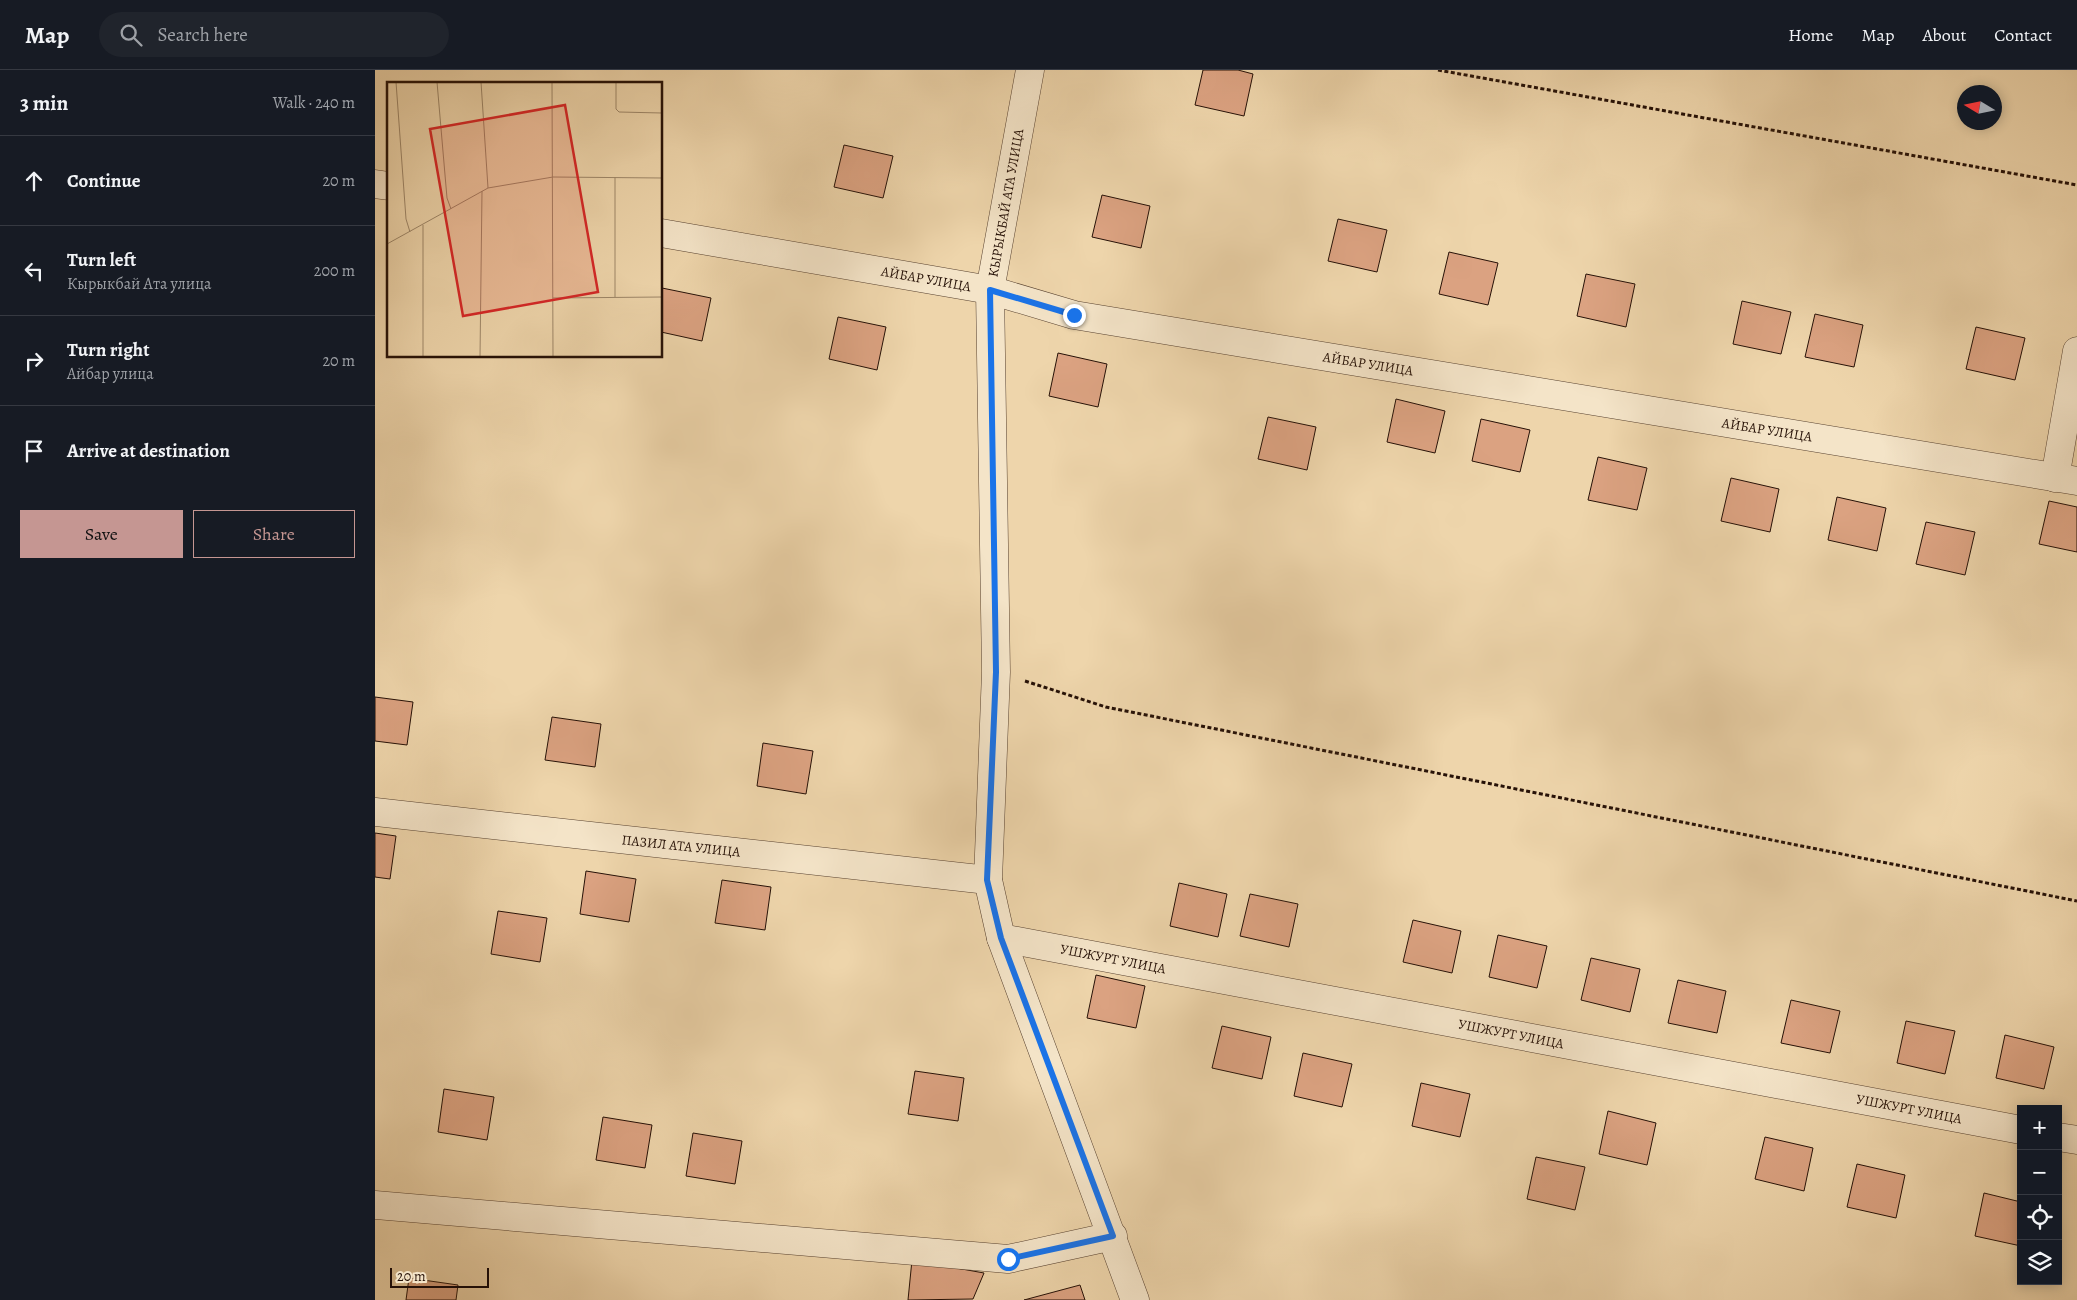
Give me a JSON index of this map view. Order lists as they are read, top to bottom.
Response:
{
  "streets": {
    "street": [
      "КЫРЫКБАЙ АТА УЛИЦА",
      "АЙБАР УЛИЦА",
      "ПАЗИЛ АТА УЛИЦА",
      "УШЖУРТ УЛИЦА"
    ]
  },
  "crossings": [
    ["КЫРЫКБАЙ АТА УЛИЦА", "АЙБАР УЛИЦА"],
    ["КЫРЫКБАЙ АТА УЛИЦА", "ПАЗИЛ АТА УЛИЦА"],
    ["КЫРЫКБАЙ АТА УЛИЦА", "УШЖУРТ УЛИЦА"]
  ],
  "scale_bar": "20 m",
  "north": "left",
  "page": {
    "header": "Map",
    "search": "Search here",
    "nav": [
      "Home",
      "Map",
      "About",
      "Contact"
    ],
    "heading": ["3 min", "Walk · 240 m"],
    "list": [
      ["Continue", "20 m"],
      ["Turn left", "Кырыкбай Ата улица", "200 m"],
      ["Turn right", "Айбар улица", "20 m"],
      "Arrive at destination"
    ],
    "buttons": ["Save", "Share"],
    "map_buttons": ["+", "−"],
    "scale": "20 m"
  }
}
